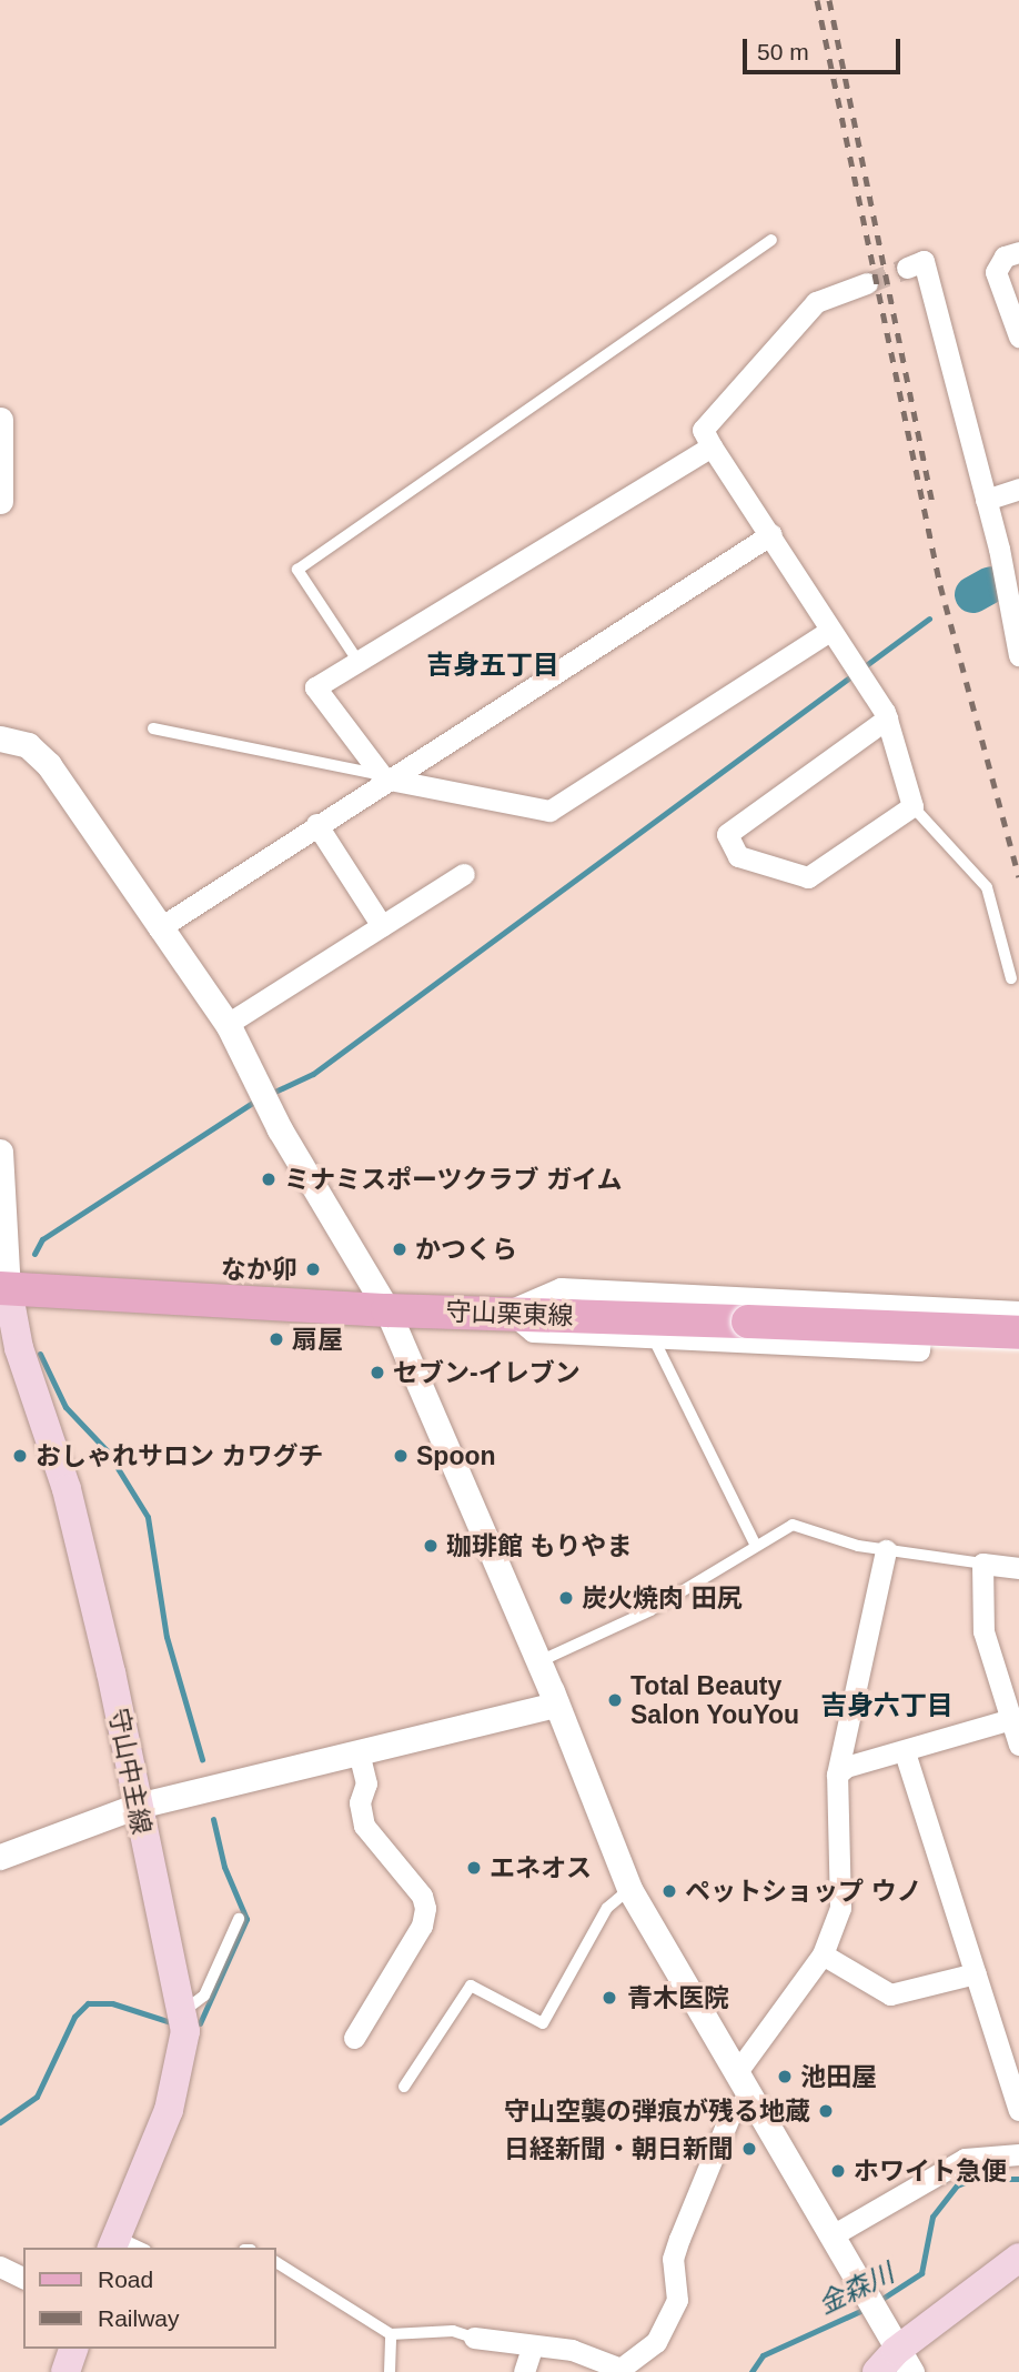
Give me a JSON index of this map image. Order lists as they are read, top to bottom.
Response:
{
  "streets": {
    "main road": ["守山栗東線", "守山中主線"]
  },
  "crossings": [
    ["守山栗東線", "守山中主線"]
  ],
  "districts": ["吉身五丁目", "吉身六丁目"],
  "water": ["金森川"],
  "places": [
    "ミナミスポーツクラブ ガイム",
    "かつくら",
    "なか卯",
    "扇屋",
    "セブン-イレブン",
    "おしゃれサロン カワグチ",
    "Spoon",
    "珈琲館 もりやま",
    "炭火焼肉 田尻",
    "Total Beauty Salon YouYou",
    "エネオス",
    "ペットショップ ウノ",
    "青木医院",
    "池田屋",
    "守山空襲の弾痕が残る地蔵",
    "日経新聞・朝日新聞",
    "ホワイト急便"
  ],
  "legend": ["Road", "Railway"],
  "scale_bar": "50 m"
}
